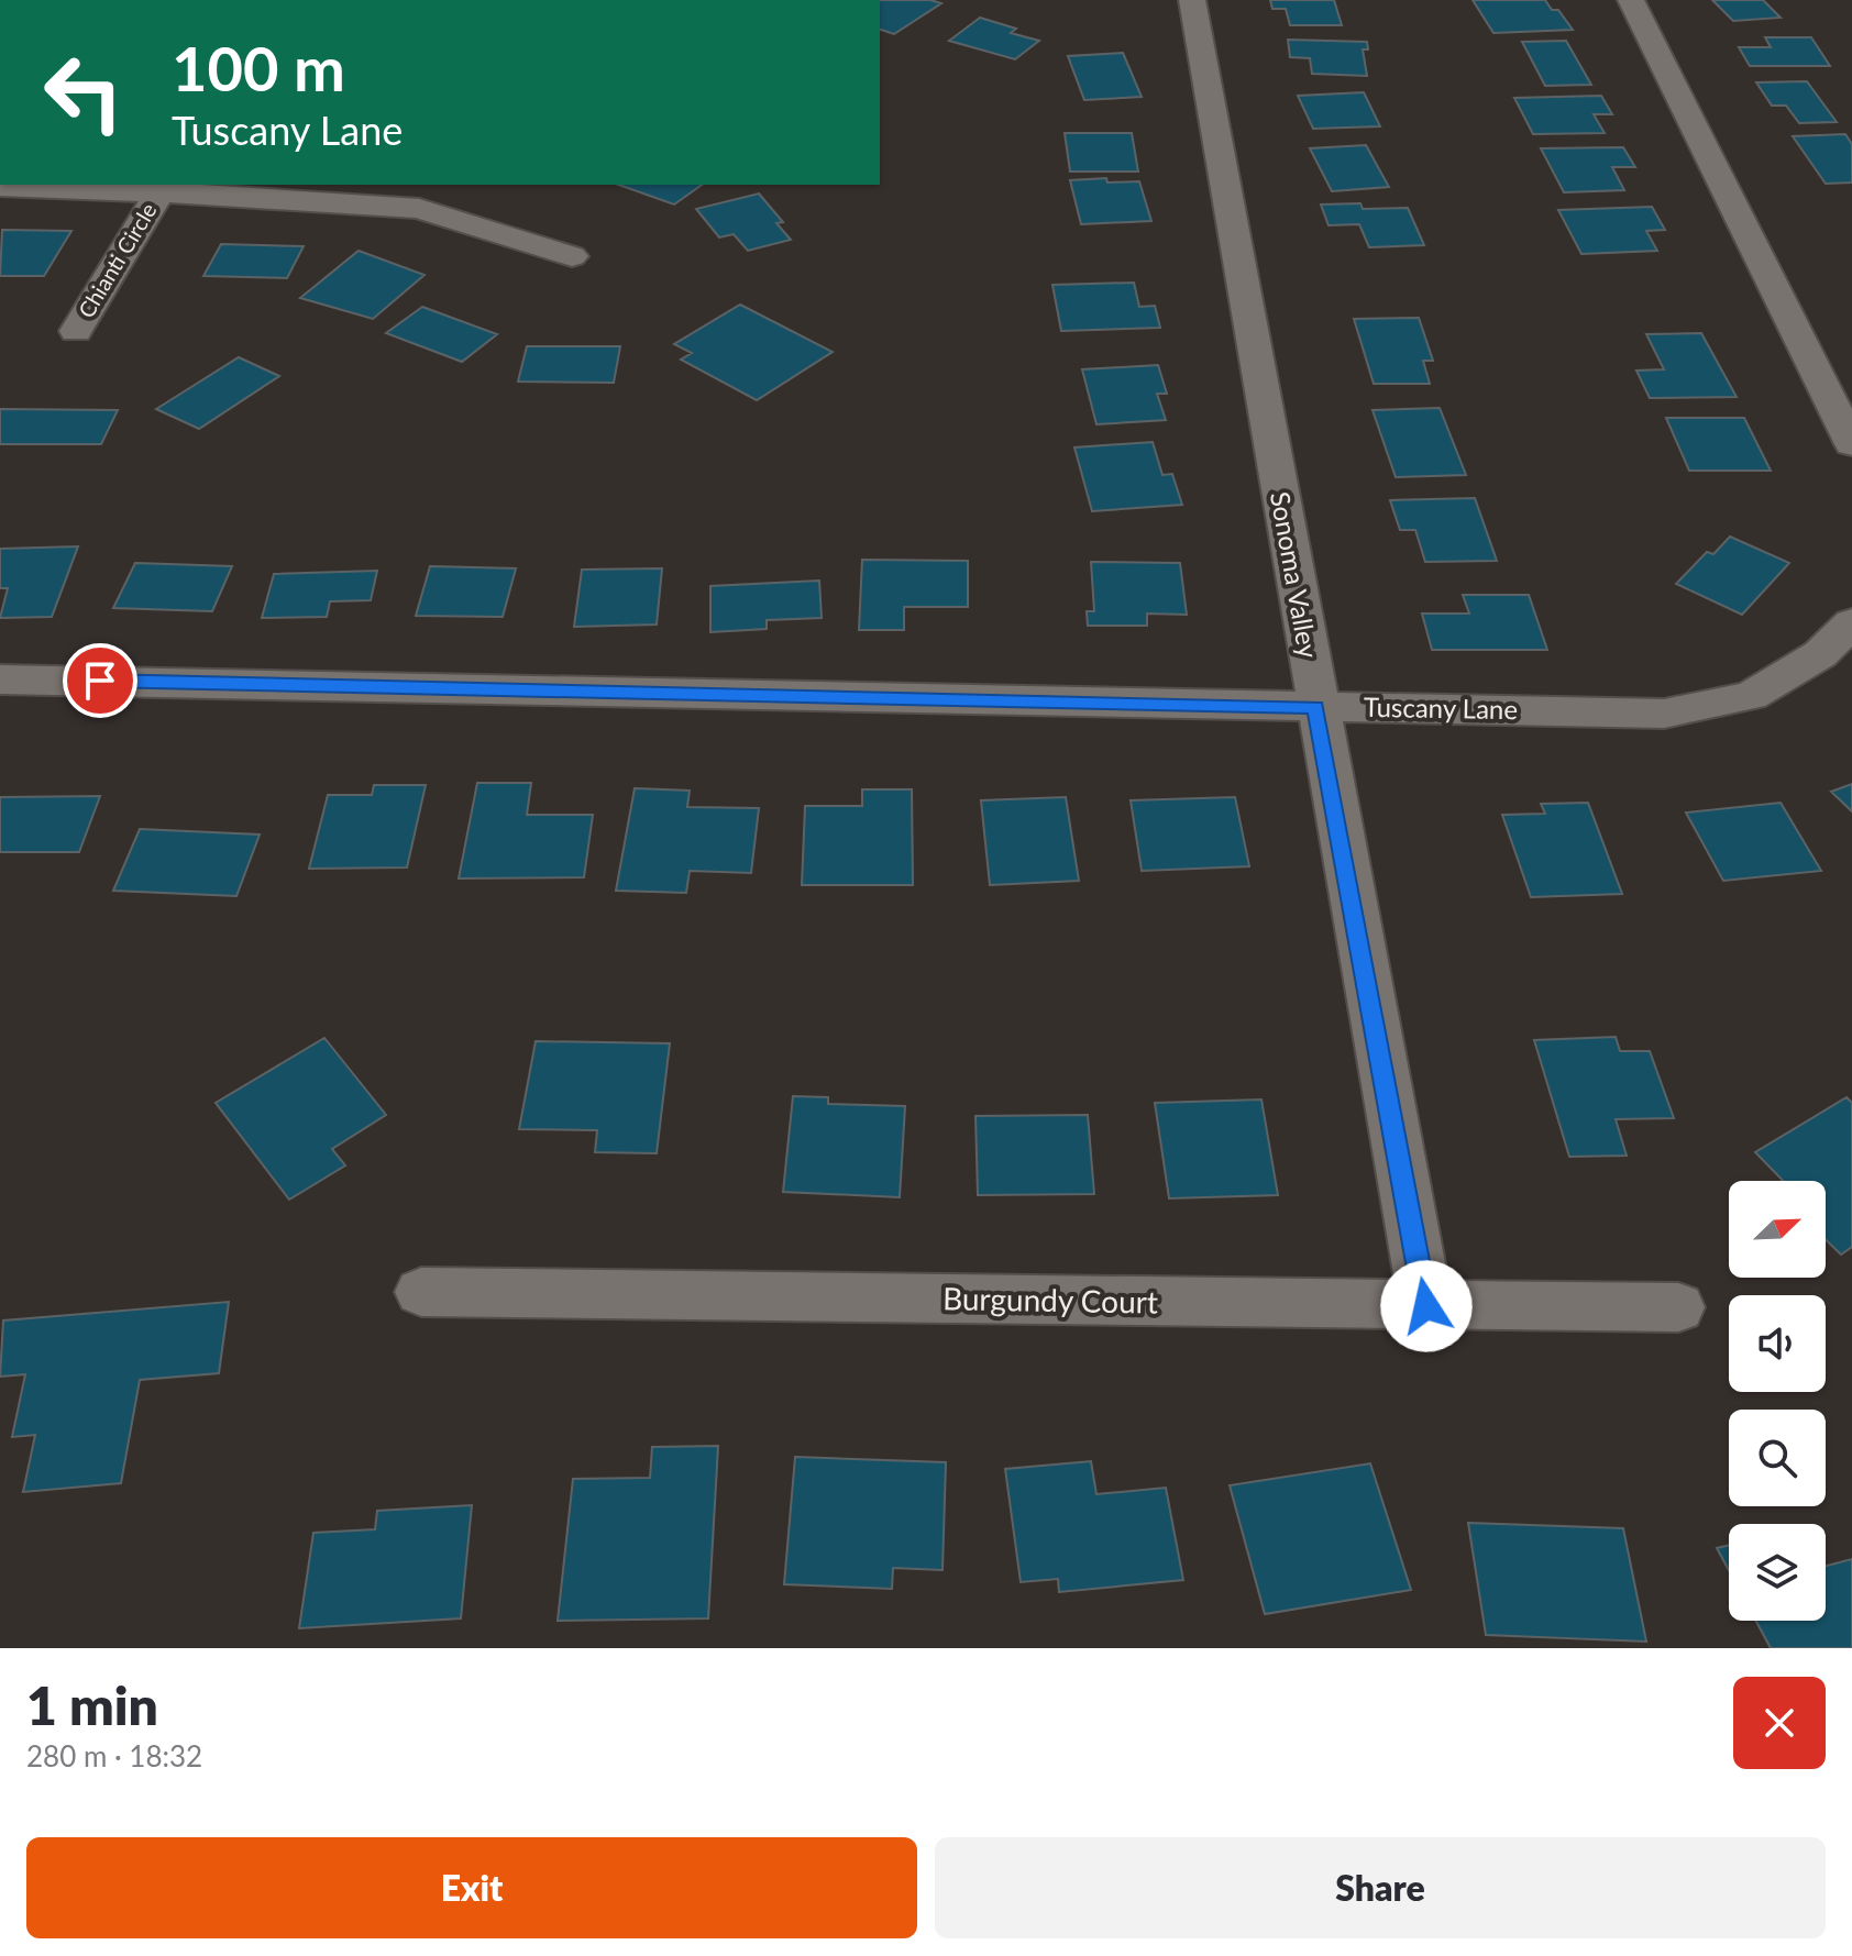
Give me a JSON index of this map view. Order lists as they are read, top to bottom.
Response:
{
  "streets": {
    "street": [
      "Chianti Circle",
      "Sonoma Valley",
      "Tuscany Lane",
      "Burgundy Court"
    ]
  },
  "crossings": [
    ["Sonoma Valley", "Tuscany Lane"],
    ["Sonoma Valley", "Burgundy Court"]
  ],
  "north": "top right",
  "page": {
    "turn": ["100 m", "Tuscany Lane"],
    "heading": ["1 min", "280 m · 18:32"],
    "buttons": ["Exit", "Share"]
  }
}
